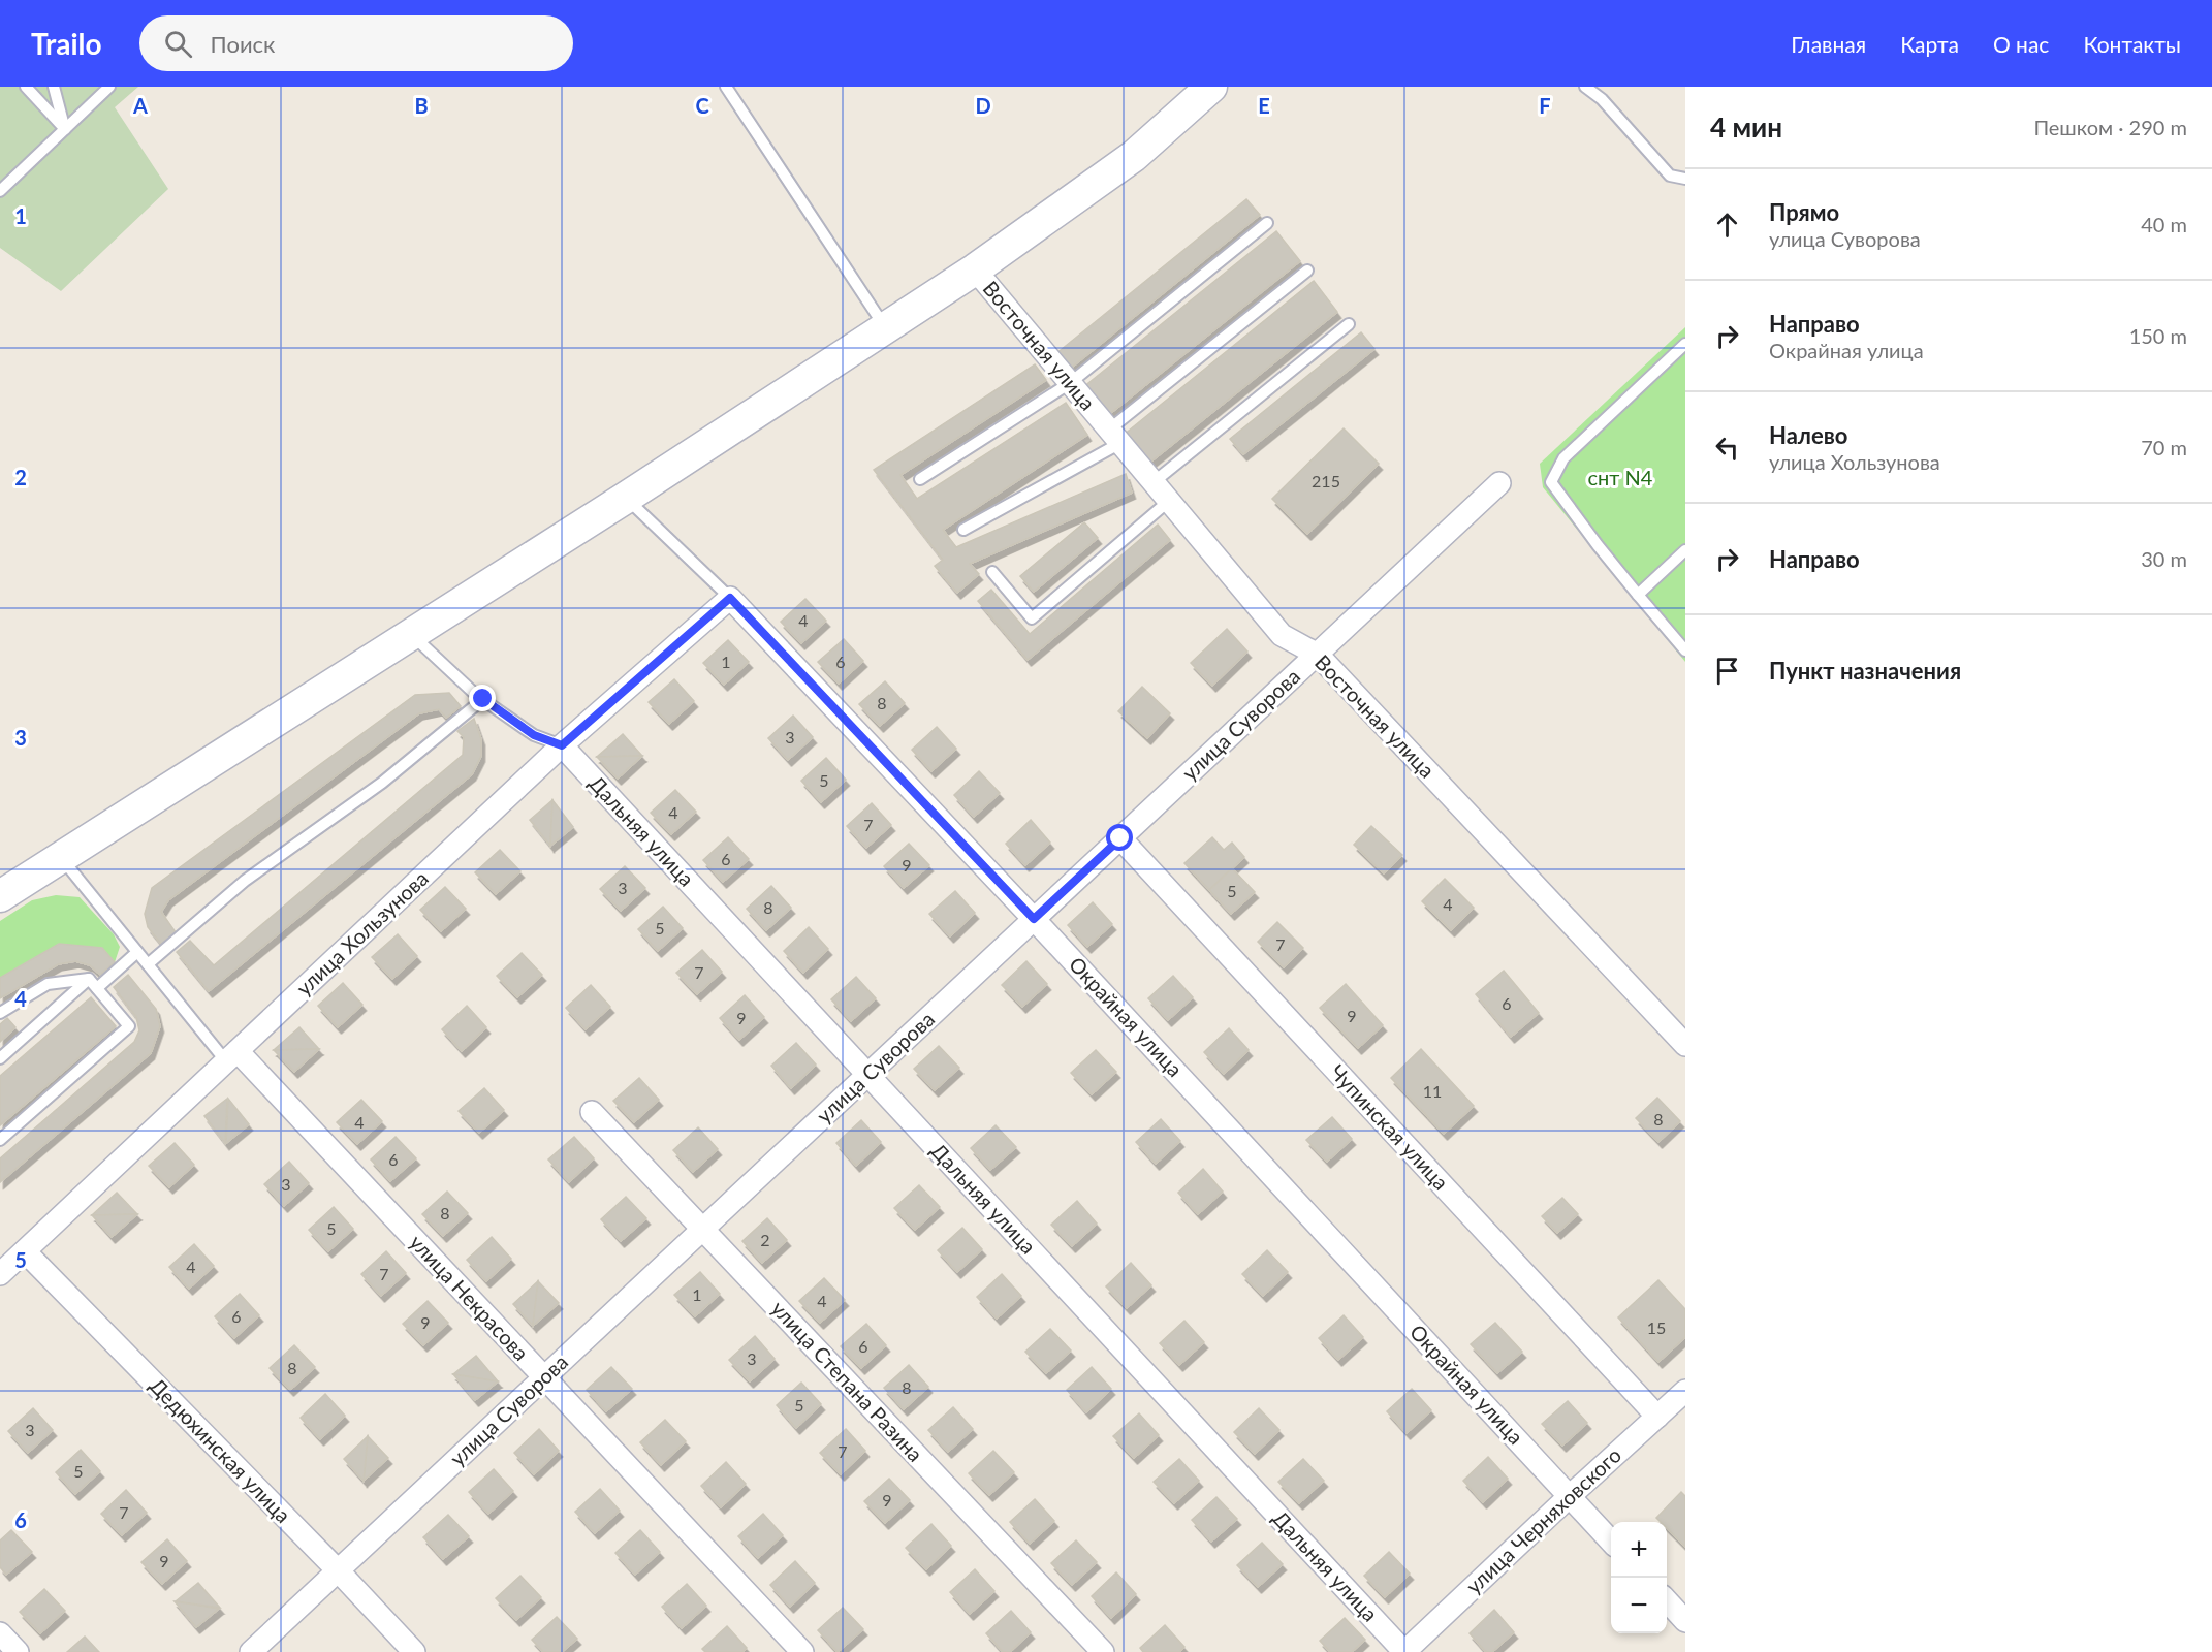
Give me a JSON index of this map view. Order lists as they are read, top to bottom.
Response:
{
  "streets": {
    "street": [
      "Восточная улица",
      "улица Суворова",
      "Дальняя улица",
      "улица Хользунова",
      "Окрайная улица",
      "Чупинская улица",
      "улица Некрасова",
      "улица Степана Разина",
      "Дедюхинская улица",
      "улица Черняховского"
    ]
  },
  "crossings": [
    ["Восточная улица", "улица Суворова"],
    ["улица Суворова", "Дальняя улица"],
    ["улица Суворова", "Окрайная улица"],
    ["улица Суворова", "Чупинская улица"],
    ["улица Суворова", "улица Некрасова"],
    ["улица Суворова", "улица Степана Разина"],
    ["улица Суворова", "Дедюхинская улица"],
    ["Дальняя улица", "улица Хользунова"],
    ["Дальняя улица", "улица Черняховского"],
    ["улица Хользунова", "Окрайная улица"],
    ["улица Хользунова", "улица Некрасова"],
    ["улица Хользунова", "Дедюхинская улица"],
    ["Окрайная улица", "улица Черняховского"],
    ["Чупинская улица", "улица Черняховского"]
  ],
  "parks": ["снт N4"],
  "house_numbers": [
    "215",
    "4",
    "1",
    "6",
    "8",
    "3",
    "5",
    "4",
    "7",
    "6",
    "9",
    "3",
    "5",
    "4",
    "8",
    "5",
    "7",
    "7",
    "6",
    "9",
    "9",
    "11",
    "8",
    "4",
    "6",
    "3",
    "8",
    "5",
    "2",
    "4",
    "7",
    "1",
    "4",
    "6",
    "9",
    "15",
    "6",
    "3",
    "8",
    "8",
    "5",
    "3",
    "7",
    "5",
    "9",
    "7",
    "9"
  ],
  "page": {
    "header": "Trailo",
    "search": "Поиск",
    "nav": [
      "Главная",
      "Карта",
      "О нас",
      "Контакты"
    ],
    "heading": ["4 мин", "Пешком · 290 m"],
    "list": [
      ["Прямо", "улица Суворова", "40 m"],
      ["Направо", "Окрайная улица", "150 m"],
      ["Налево", "улица Хользунова", "70 m"],
      ["Направо", "30 m"],
      "Пункт назначения"
    ],
    "map_buttons": ["+", "−"]
  },
  "grid": {
    "columns": [
      "A",
      "B",
      "C",
      "D",
      "E",
      "F"
    ],
    "rows": [
      "1",
      "2",
      "3",
      "4",
      "5",
      "6"
    ]
  }
}
